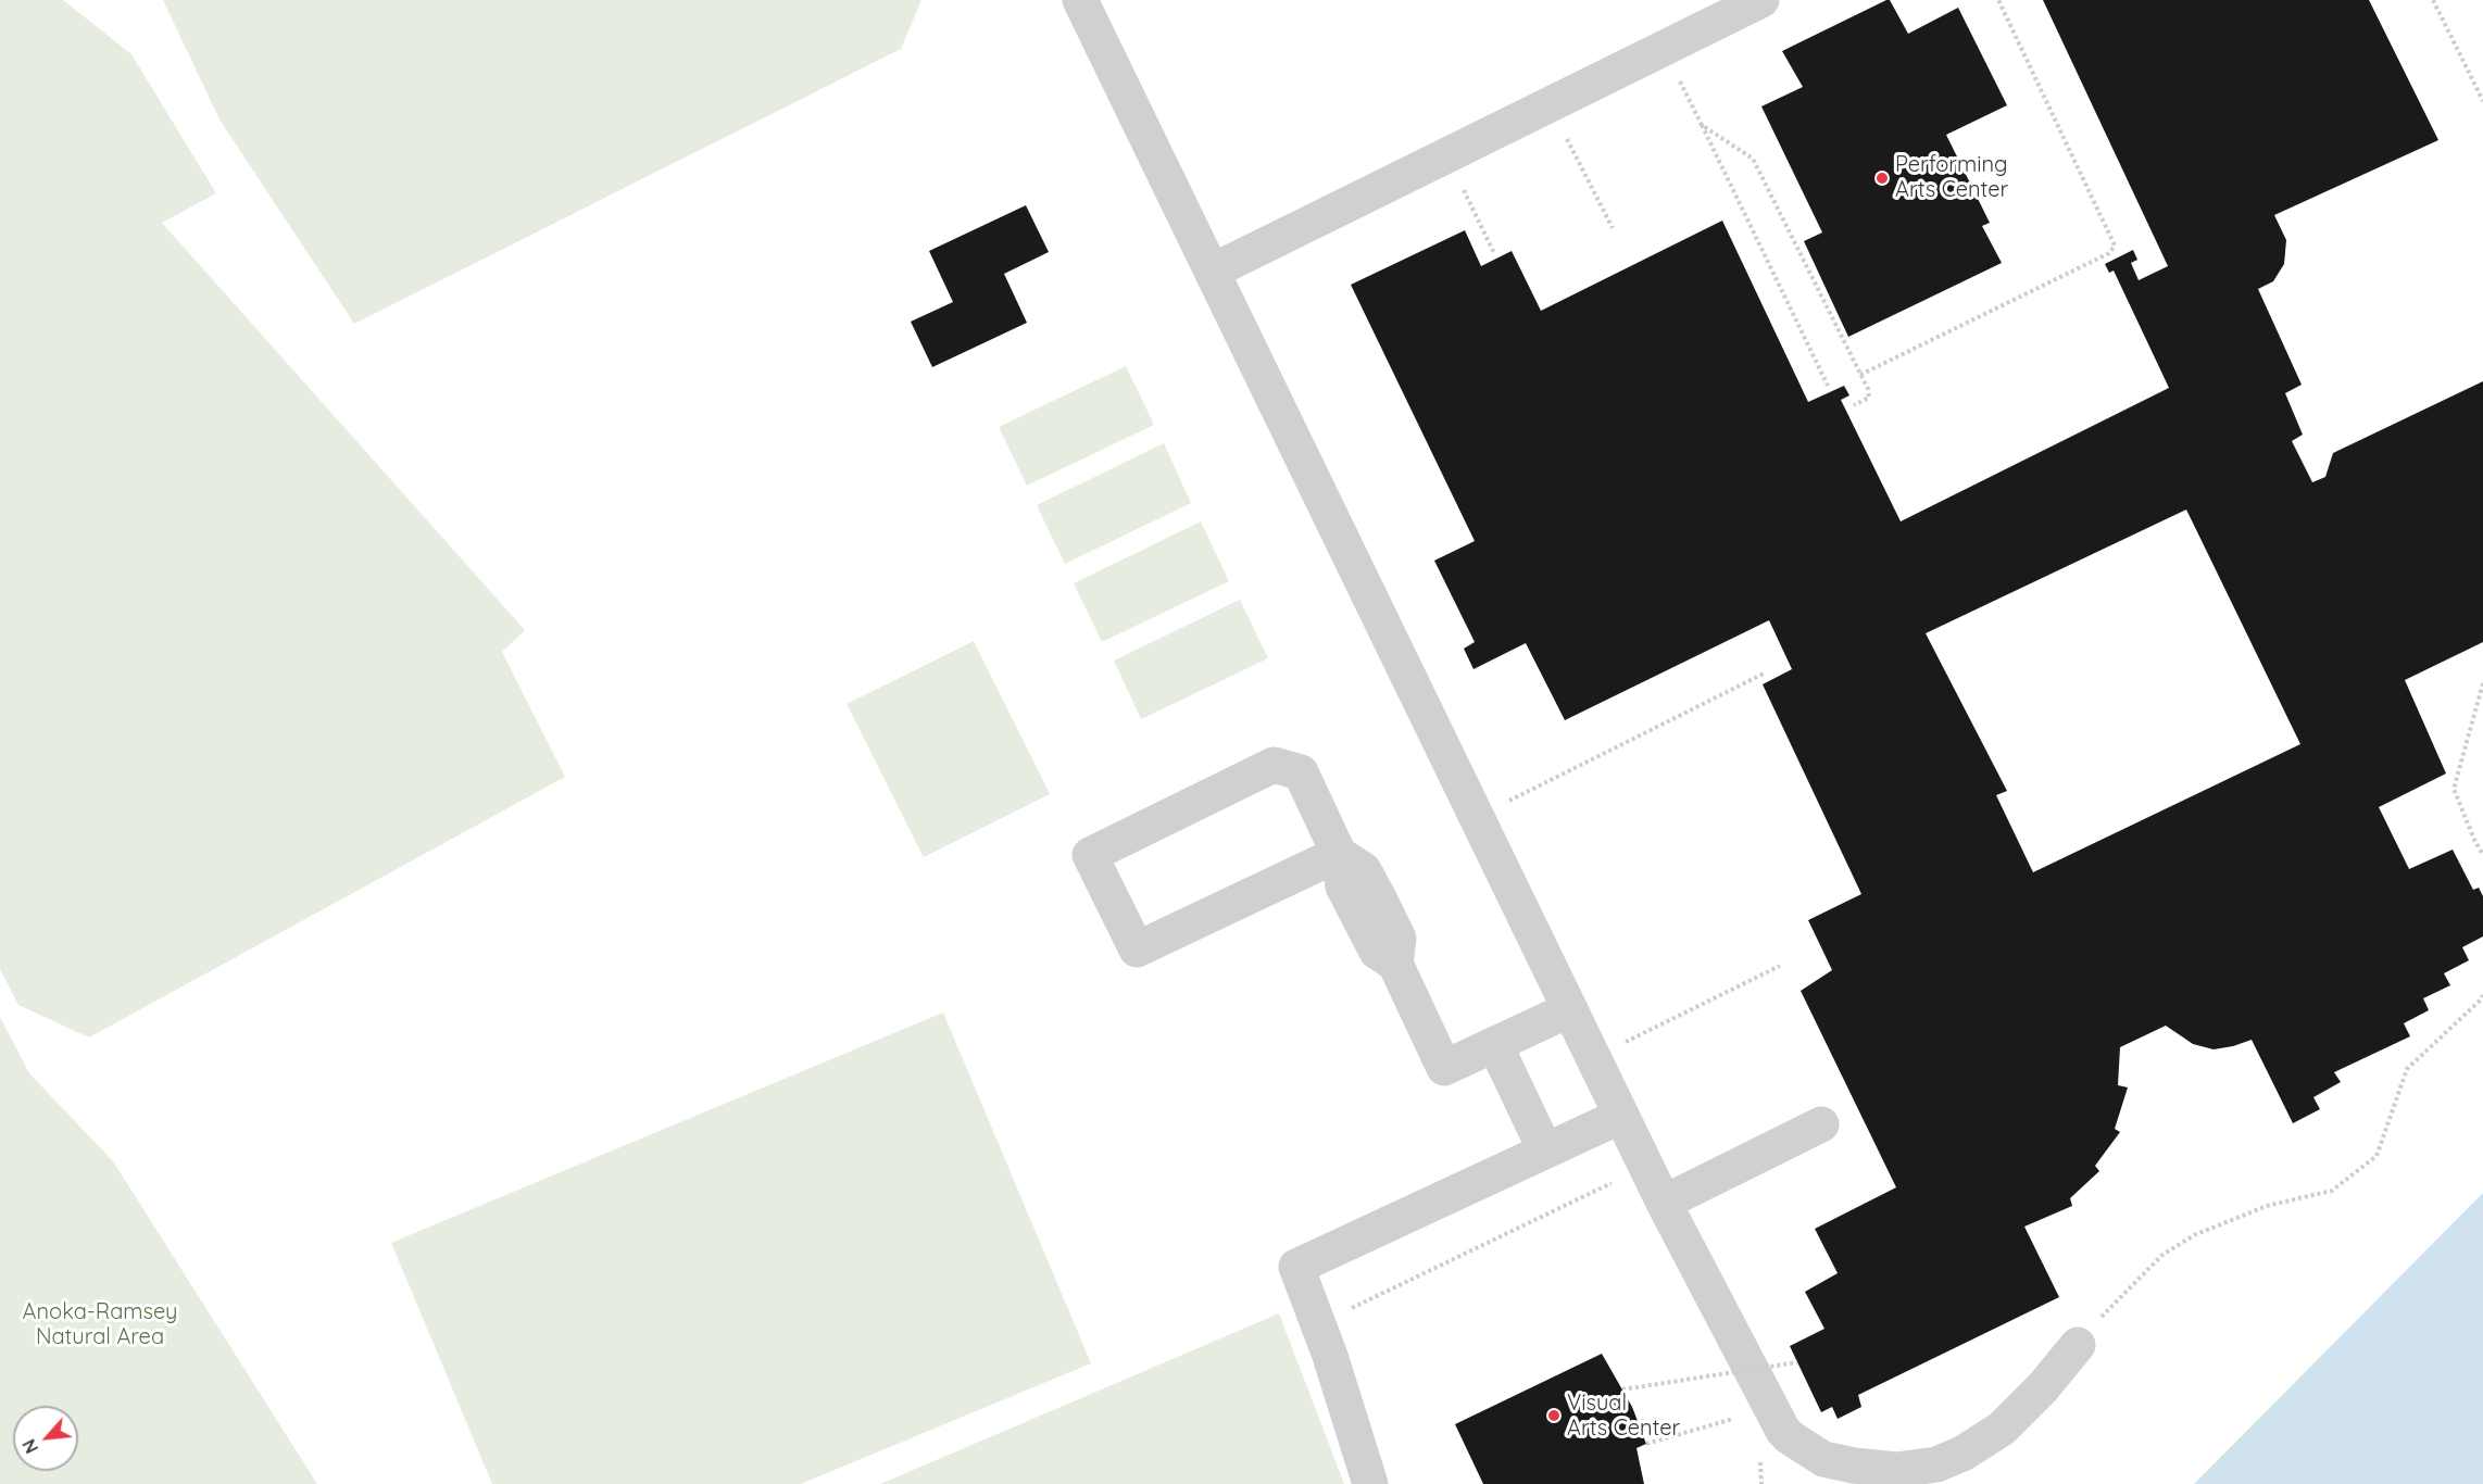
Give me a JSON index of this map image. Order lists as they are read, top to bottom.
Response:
{
  "parks": ["Anoka-Ramsey Natural Area"],
  "places": ["Performing Arts Center", "Visual Arts Center"],
  "north": "bottom left"
}
